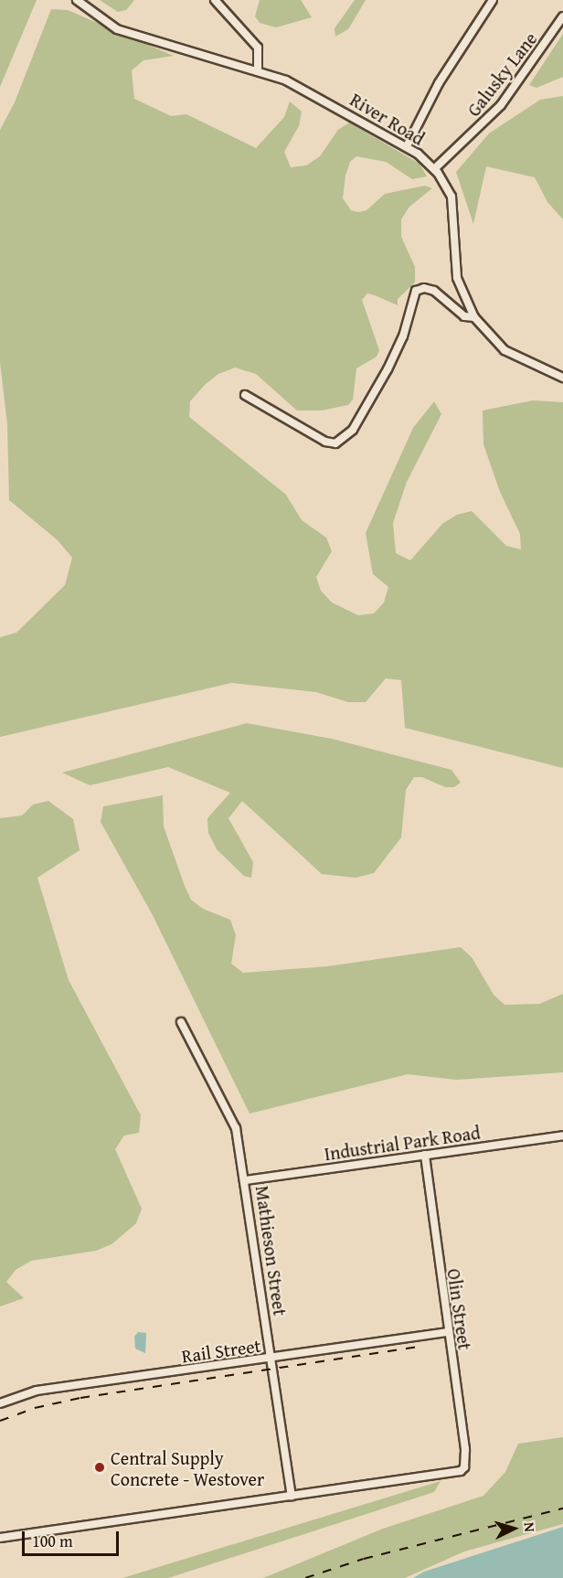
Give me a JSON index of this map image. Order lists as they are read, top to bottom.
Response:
{
  "streets": {
    "street": [
      "Galusky Lane",
      "River Road",
      "Industrial Park Road",
      "Mathieson Street",
      "Olin Street",
      "Rail Street"
    ]
  },
  "crossings": [
    ["Galusky Lane", "River Road"],
    ["Industrial Park Road", "Mathieson Street"],
    ["Industrial Park Road", "Olin Street"],
    ["Mathieson Street", "Olin Street"],
    ["Mathieson Street", "Rail Street"],
    ["Olin Street", "Rail Street"]
  ],
  "places": ["Central Supply Concrete - Westover"],
  "scale_bar": "100 m",
  "north": "right"
}
